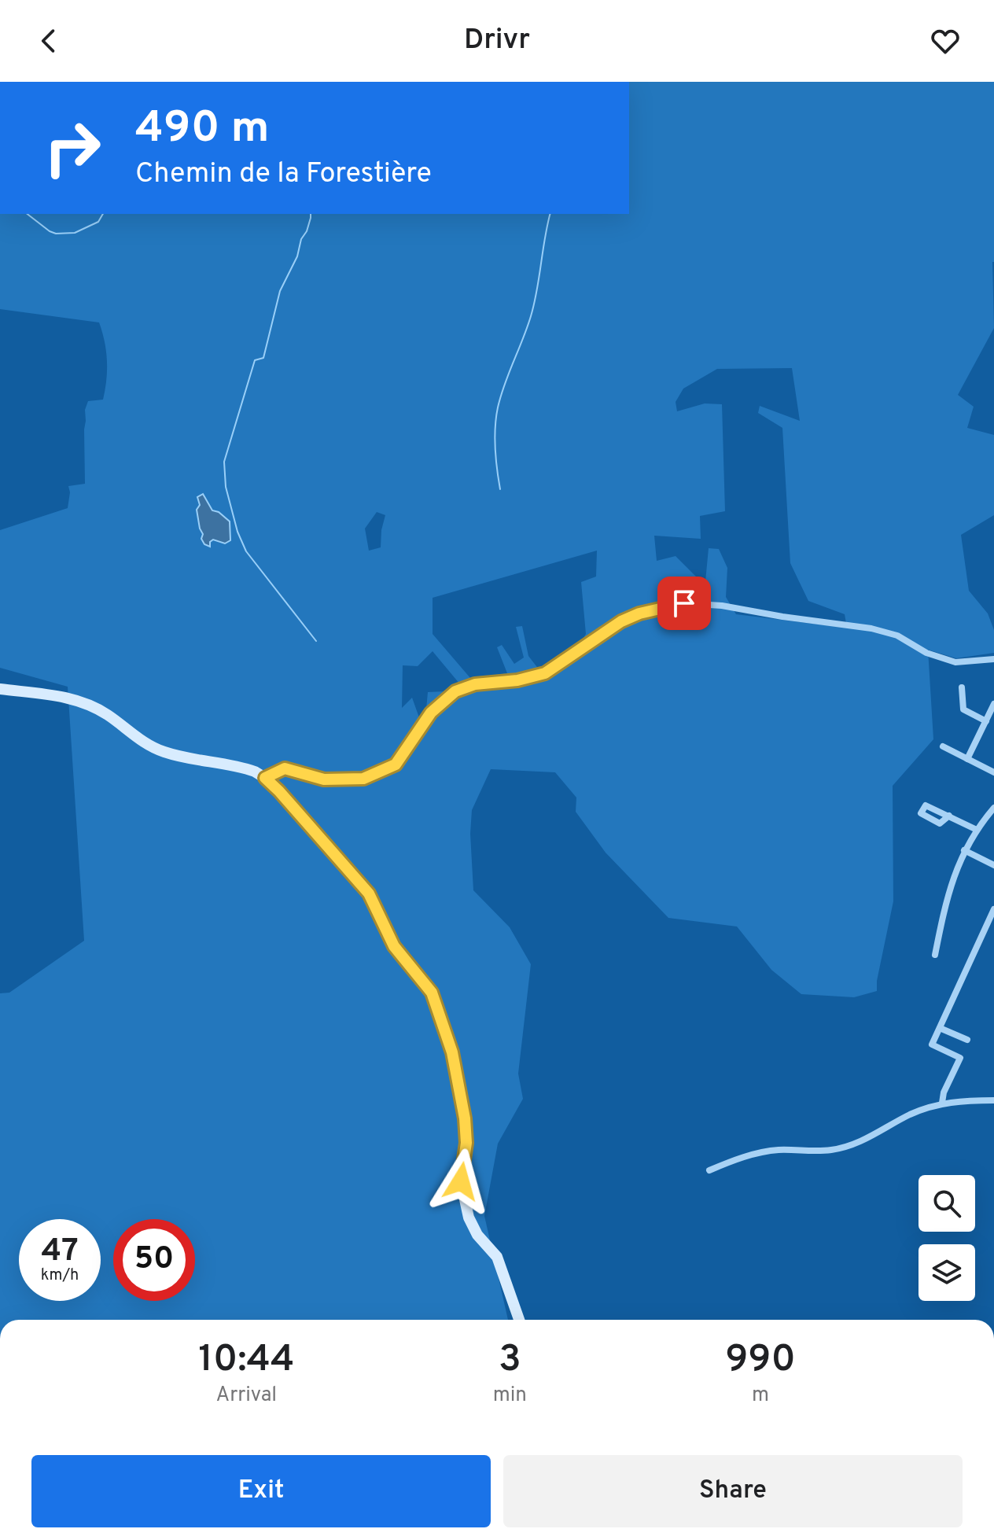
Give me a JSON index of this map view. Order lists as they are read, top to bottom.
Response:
{
  "page": {
    "header": "Drivr",
    "turn": ["490 m", "Chemin de la Forestière"],
    "speed": "47 km/h",
    "limit": "50",
    "eta": [
      "10:44",
      "Arrival",
      "3",
      "min",
      "990",
      "m"
    ],
    "buttons": ["Exit", "Share"]
  }
}
